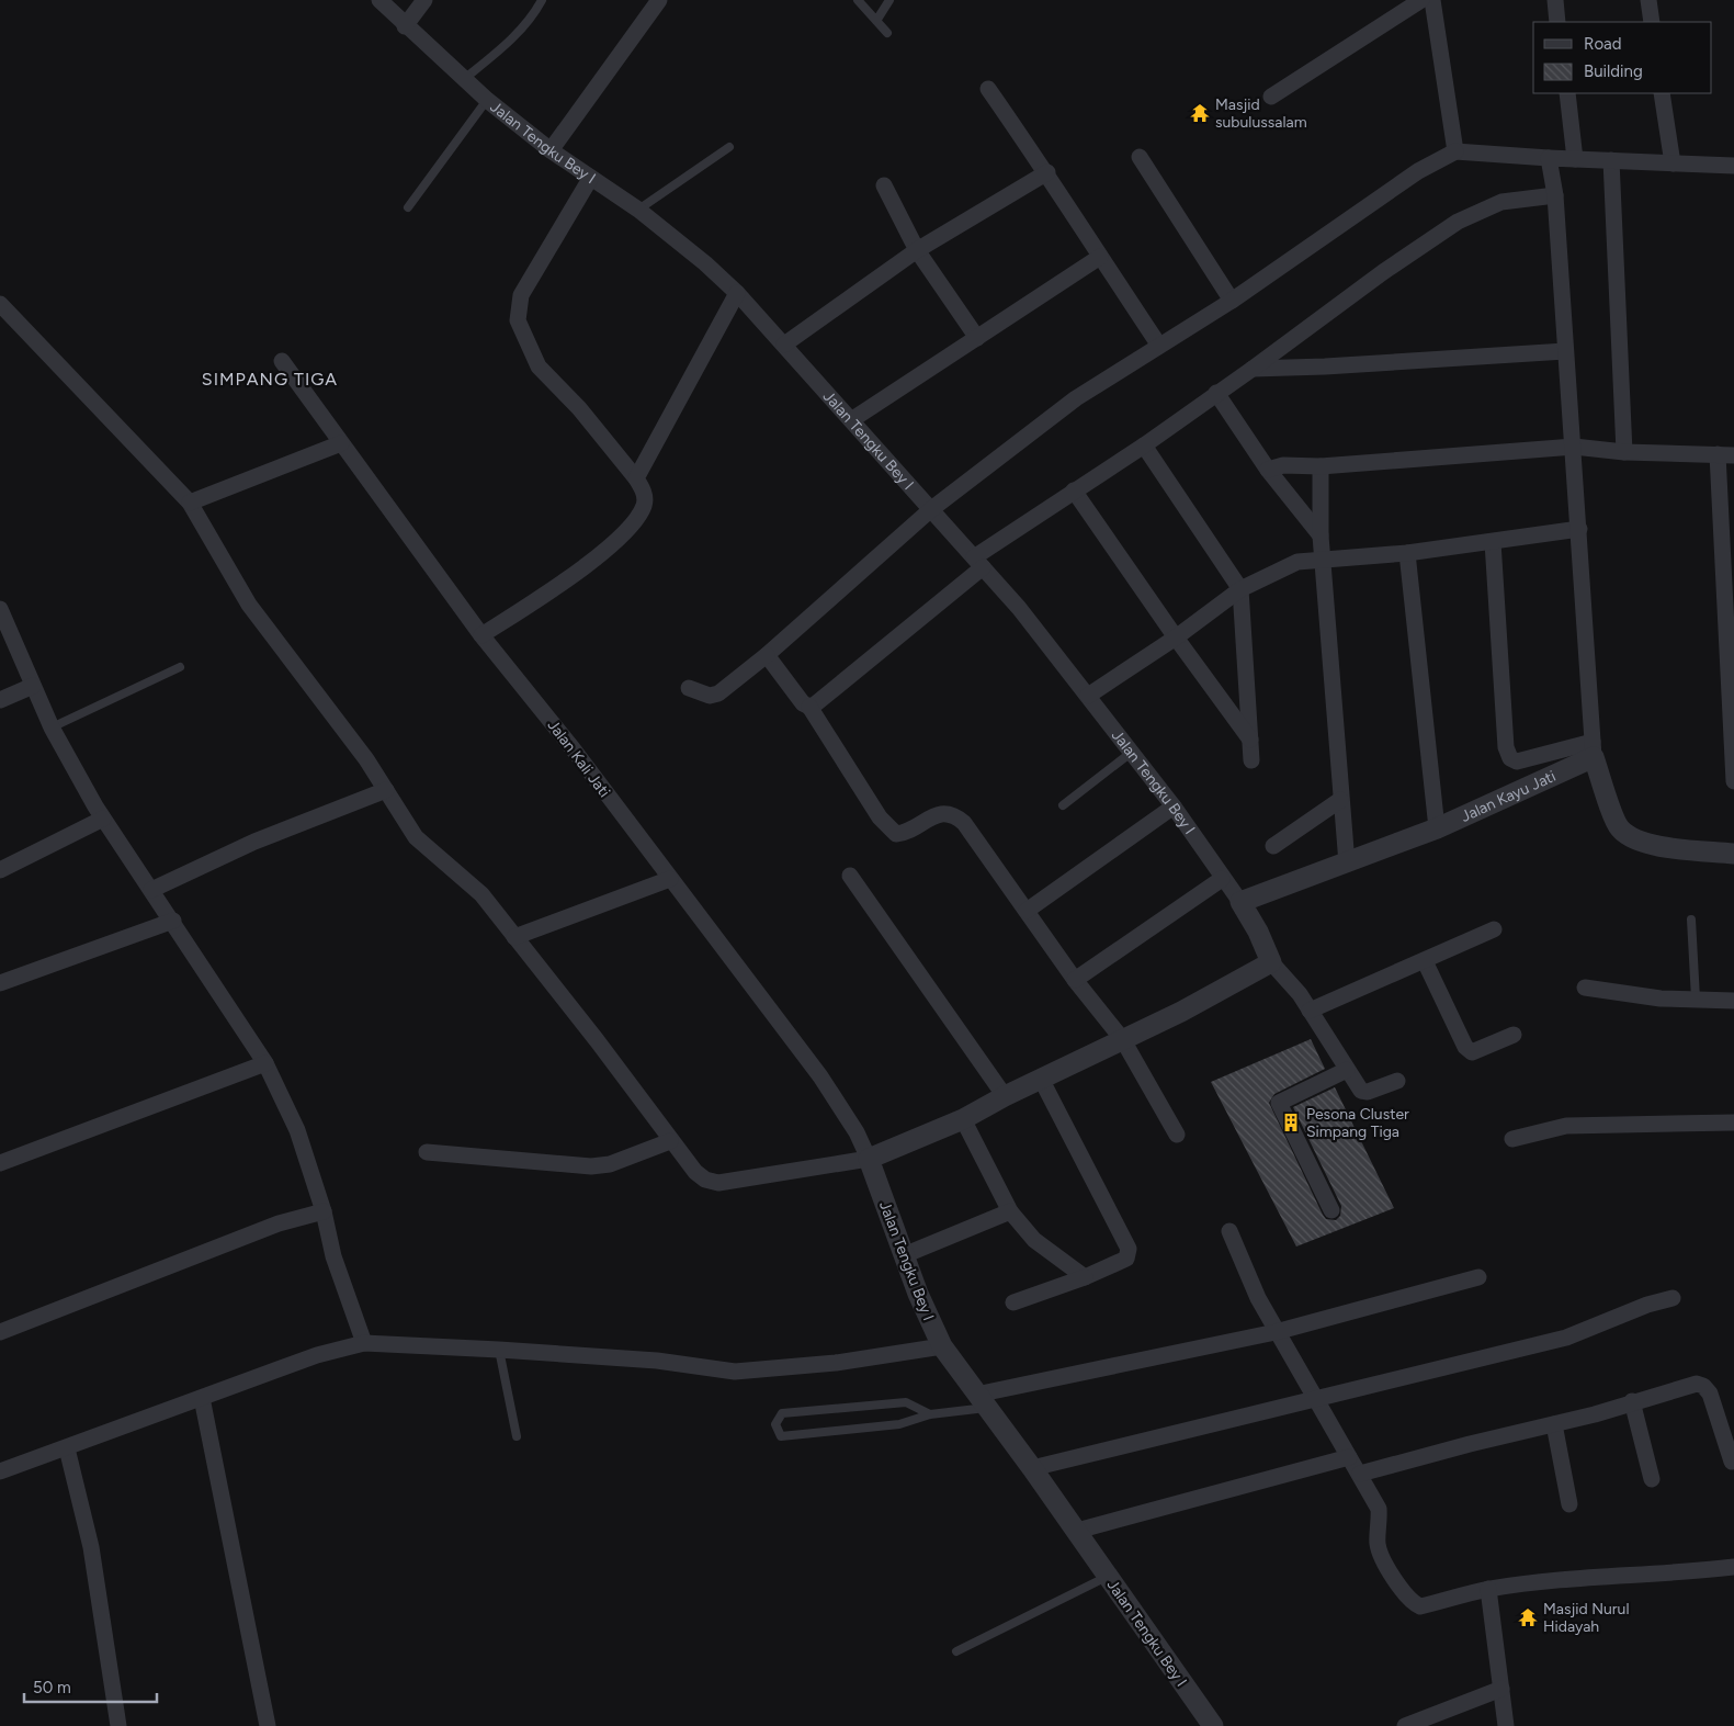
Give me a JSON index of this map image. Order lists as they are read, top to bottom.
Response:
{
  "streets": {
    "street": ["Jalan Tengku Bey I", "Jalan Kali Jati", "Jalan Kayu Jati"]
  },
  "crossings": [
    ["Jalan Tengku Bey I", "Jalan Kali Jati"],
    ["Jalan Tengku Bey I", "Jalan Kayu Jati"]
  ],
  "districts": ["SIMPANG TIGA"],
  "places": {
    "temple": ["Masjid subulussalam", "Masjid Nurul Hidayah"],
    "building": ["Pesona Cluster Simpang Tiga"]
  },
  "legend": ["Road", "Building"],
  "scale_bar": "50 m"
}
